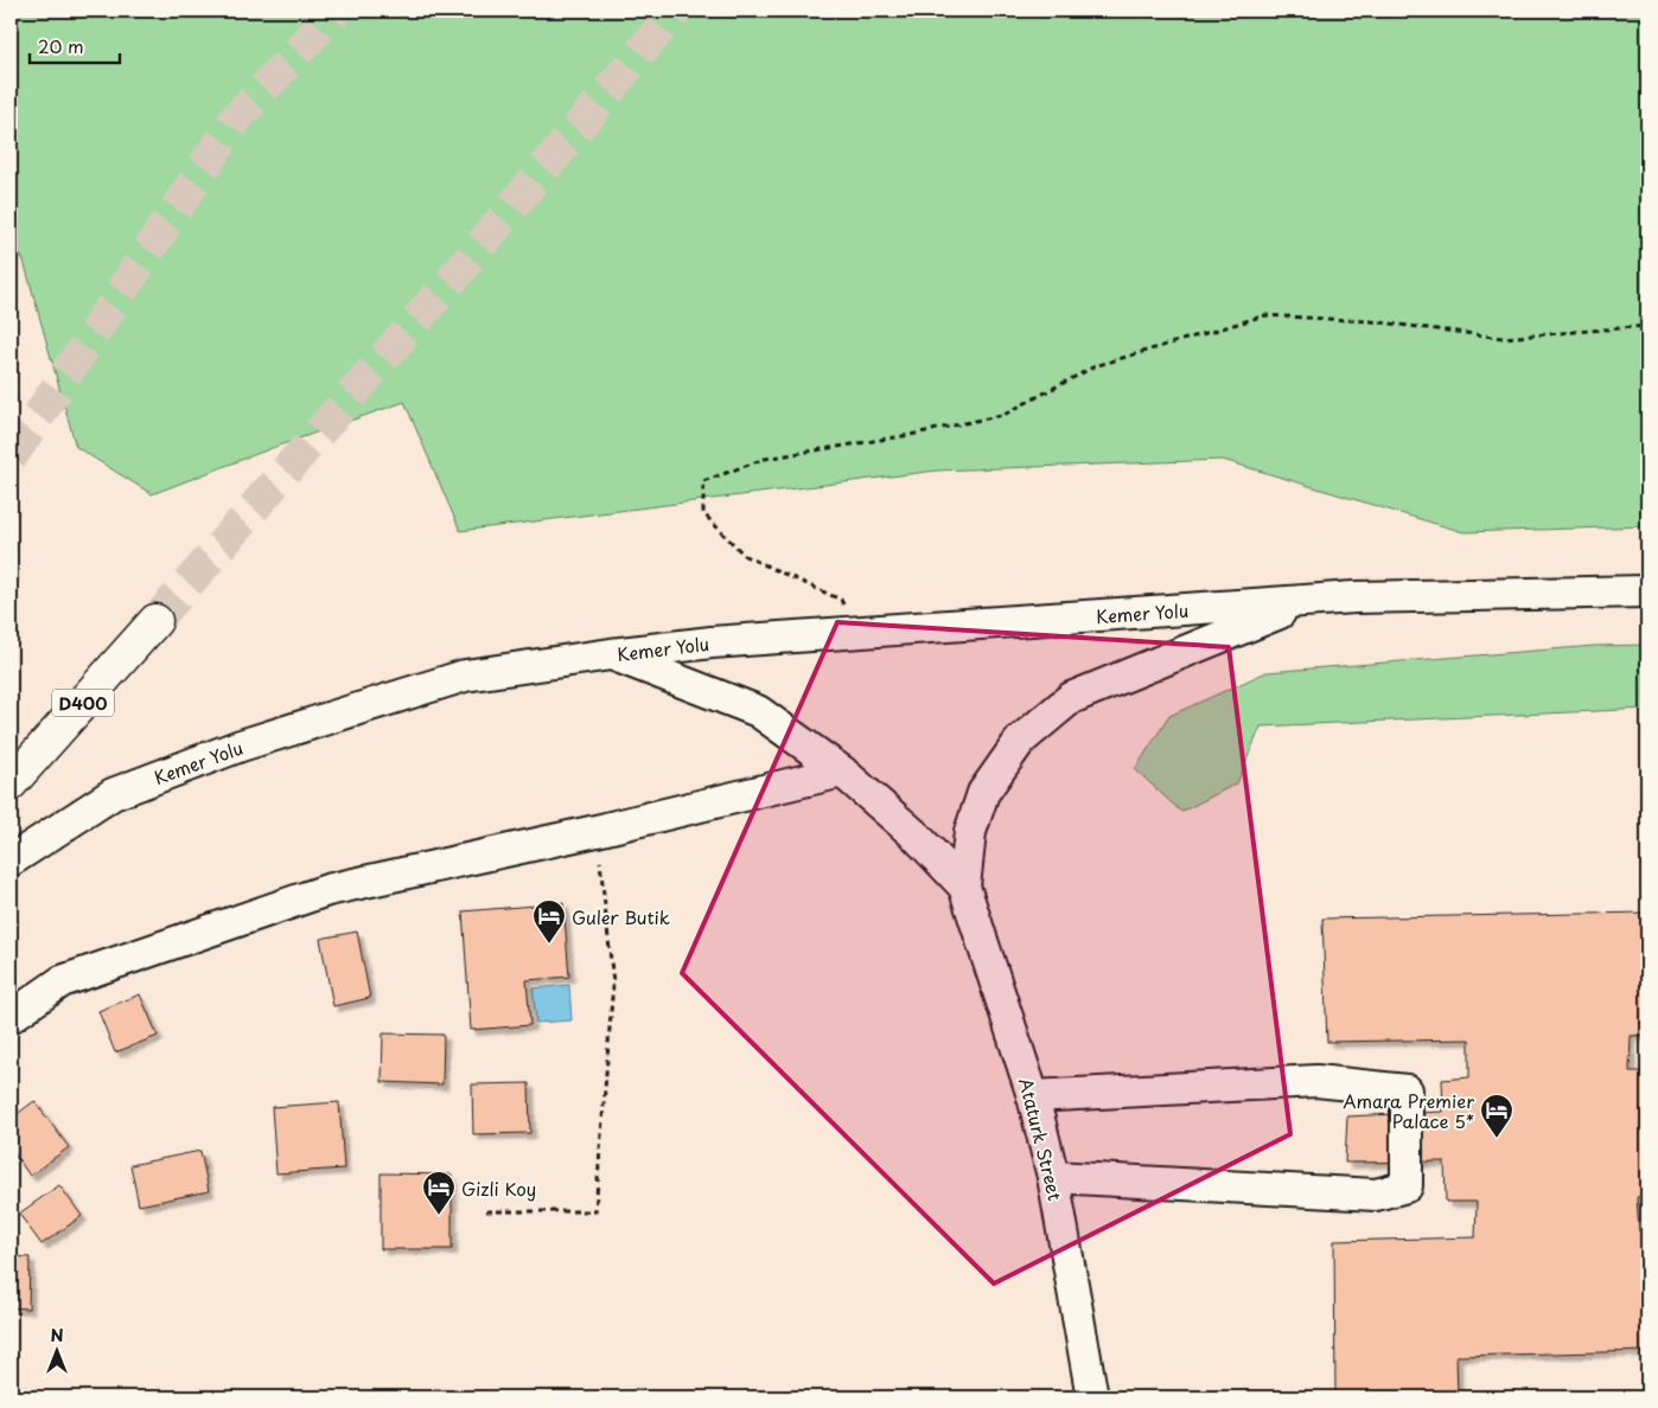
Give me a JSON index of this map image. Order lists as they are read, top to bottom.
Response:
{
  "streets": {
    "highway": ["D400"],
    "street": ["Kemer Yolu", "Ataturk Street"]
  },
  "places": {
    "hotel": ["Guler Butik", "Amara Premier Palace 5*", "Gizli Koy"]
  },
  "scale_bar": "20 m",
  "north": "top"
}
